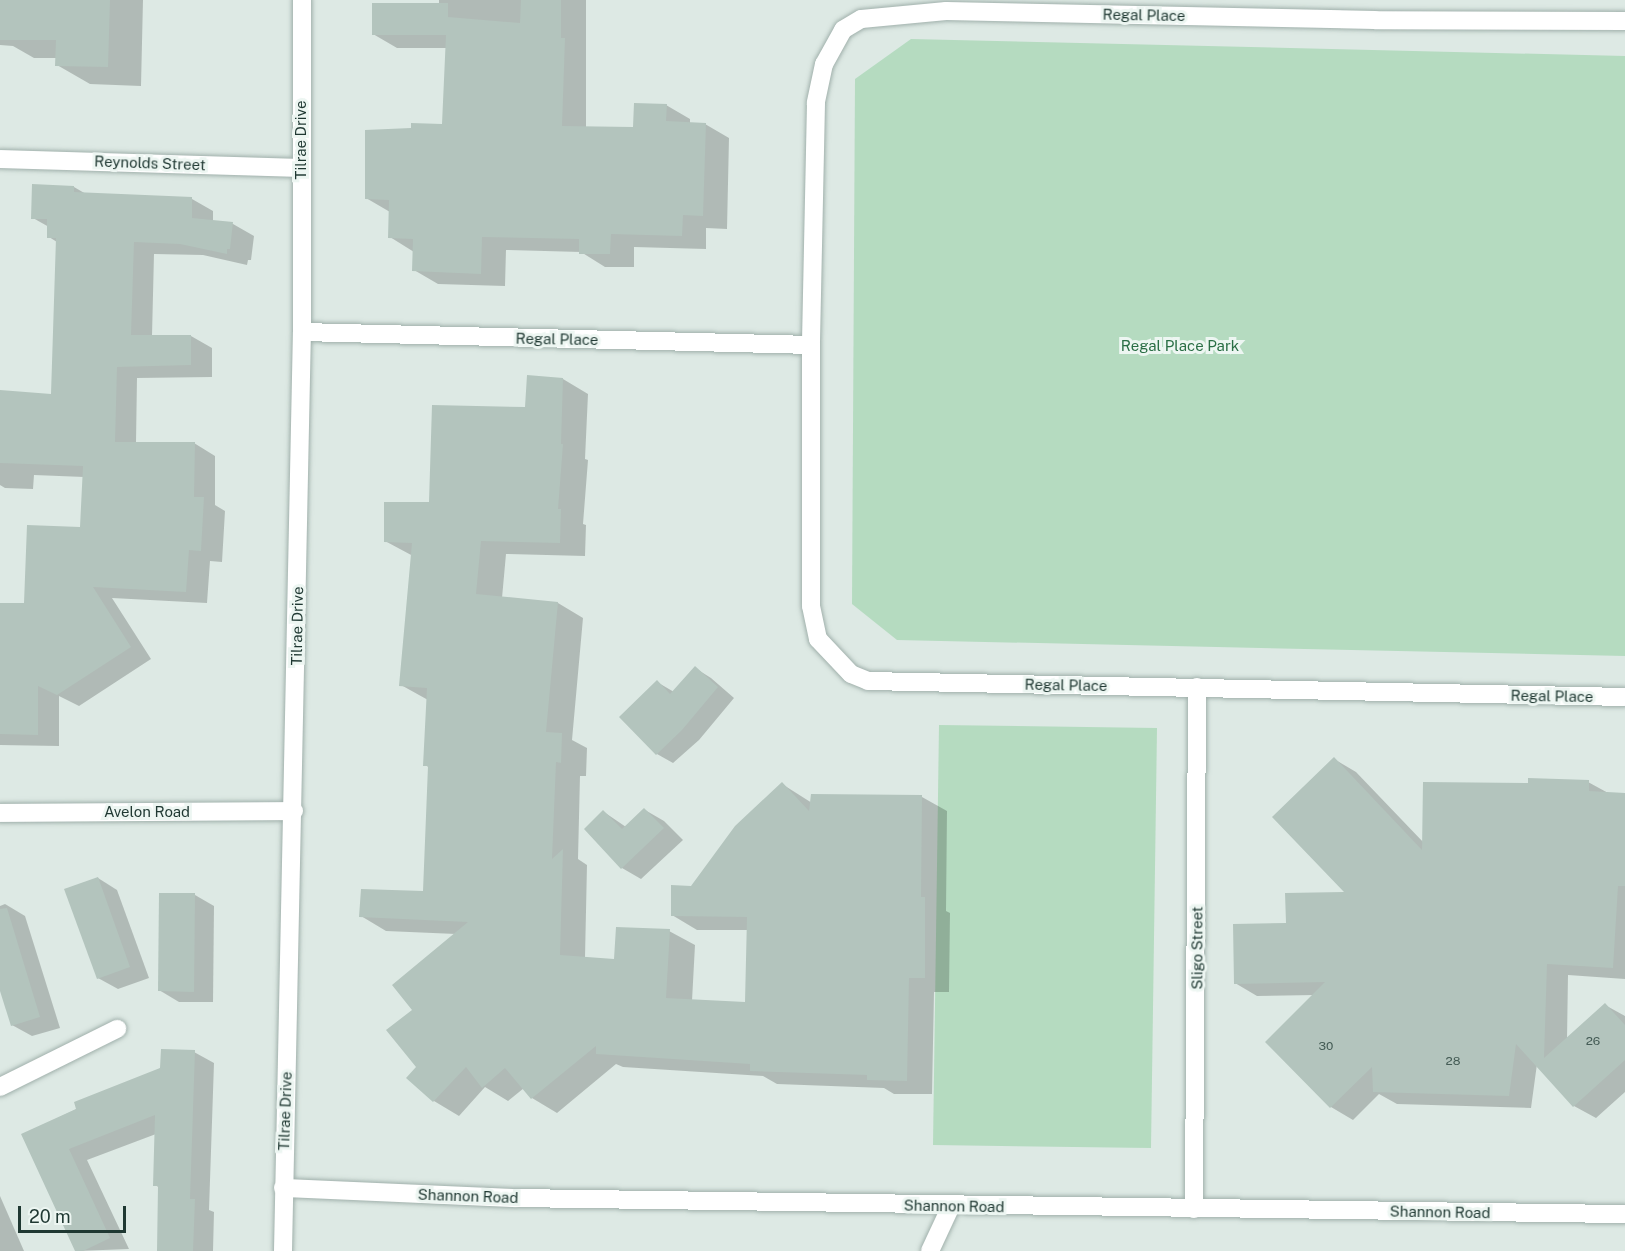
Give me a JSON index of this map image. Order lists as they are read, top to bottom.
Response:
{
  "streets": {
    "street": [
      "Regal Place",
      "Tilrae Drive",
      "Reynolds Street",
      "Avelon Road",
      "Sligo Street",
      "Shannon Road"
    ]
  },
  "crossings": [
    ["Regal Place", "Tilrae Drive"],
    ["Regal Place", "Sligo Street"],
    ["Tilrae Drive", "Reynolds Street"],
    ["Tilrae Drive", "Avelon Road"],
    ["Tilrae Drive", "Shannon Road"],
    ["Sligo Street", "Shannon Road"]
  ],
  "parks": ["Regal Place Park"],
  "house_numbers": ["26", "30", "28"],
  "scale_bar": "20 m"
}
